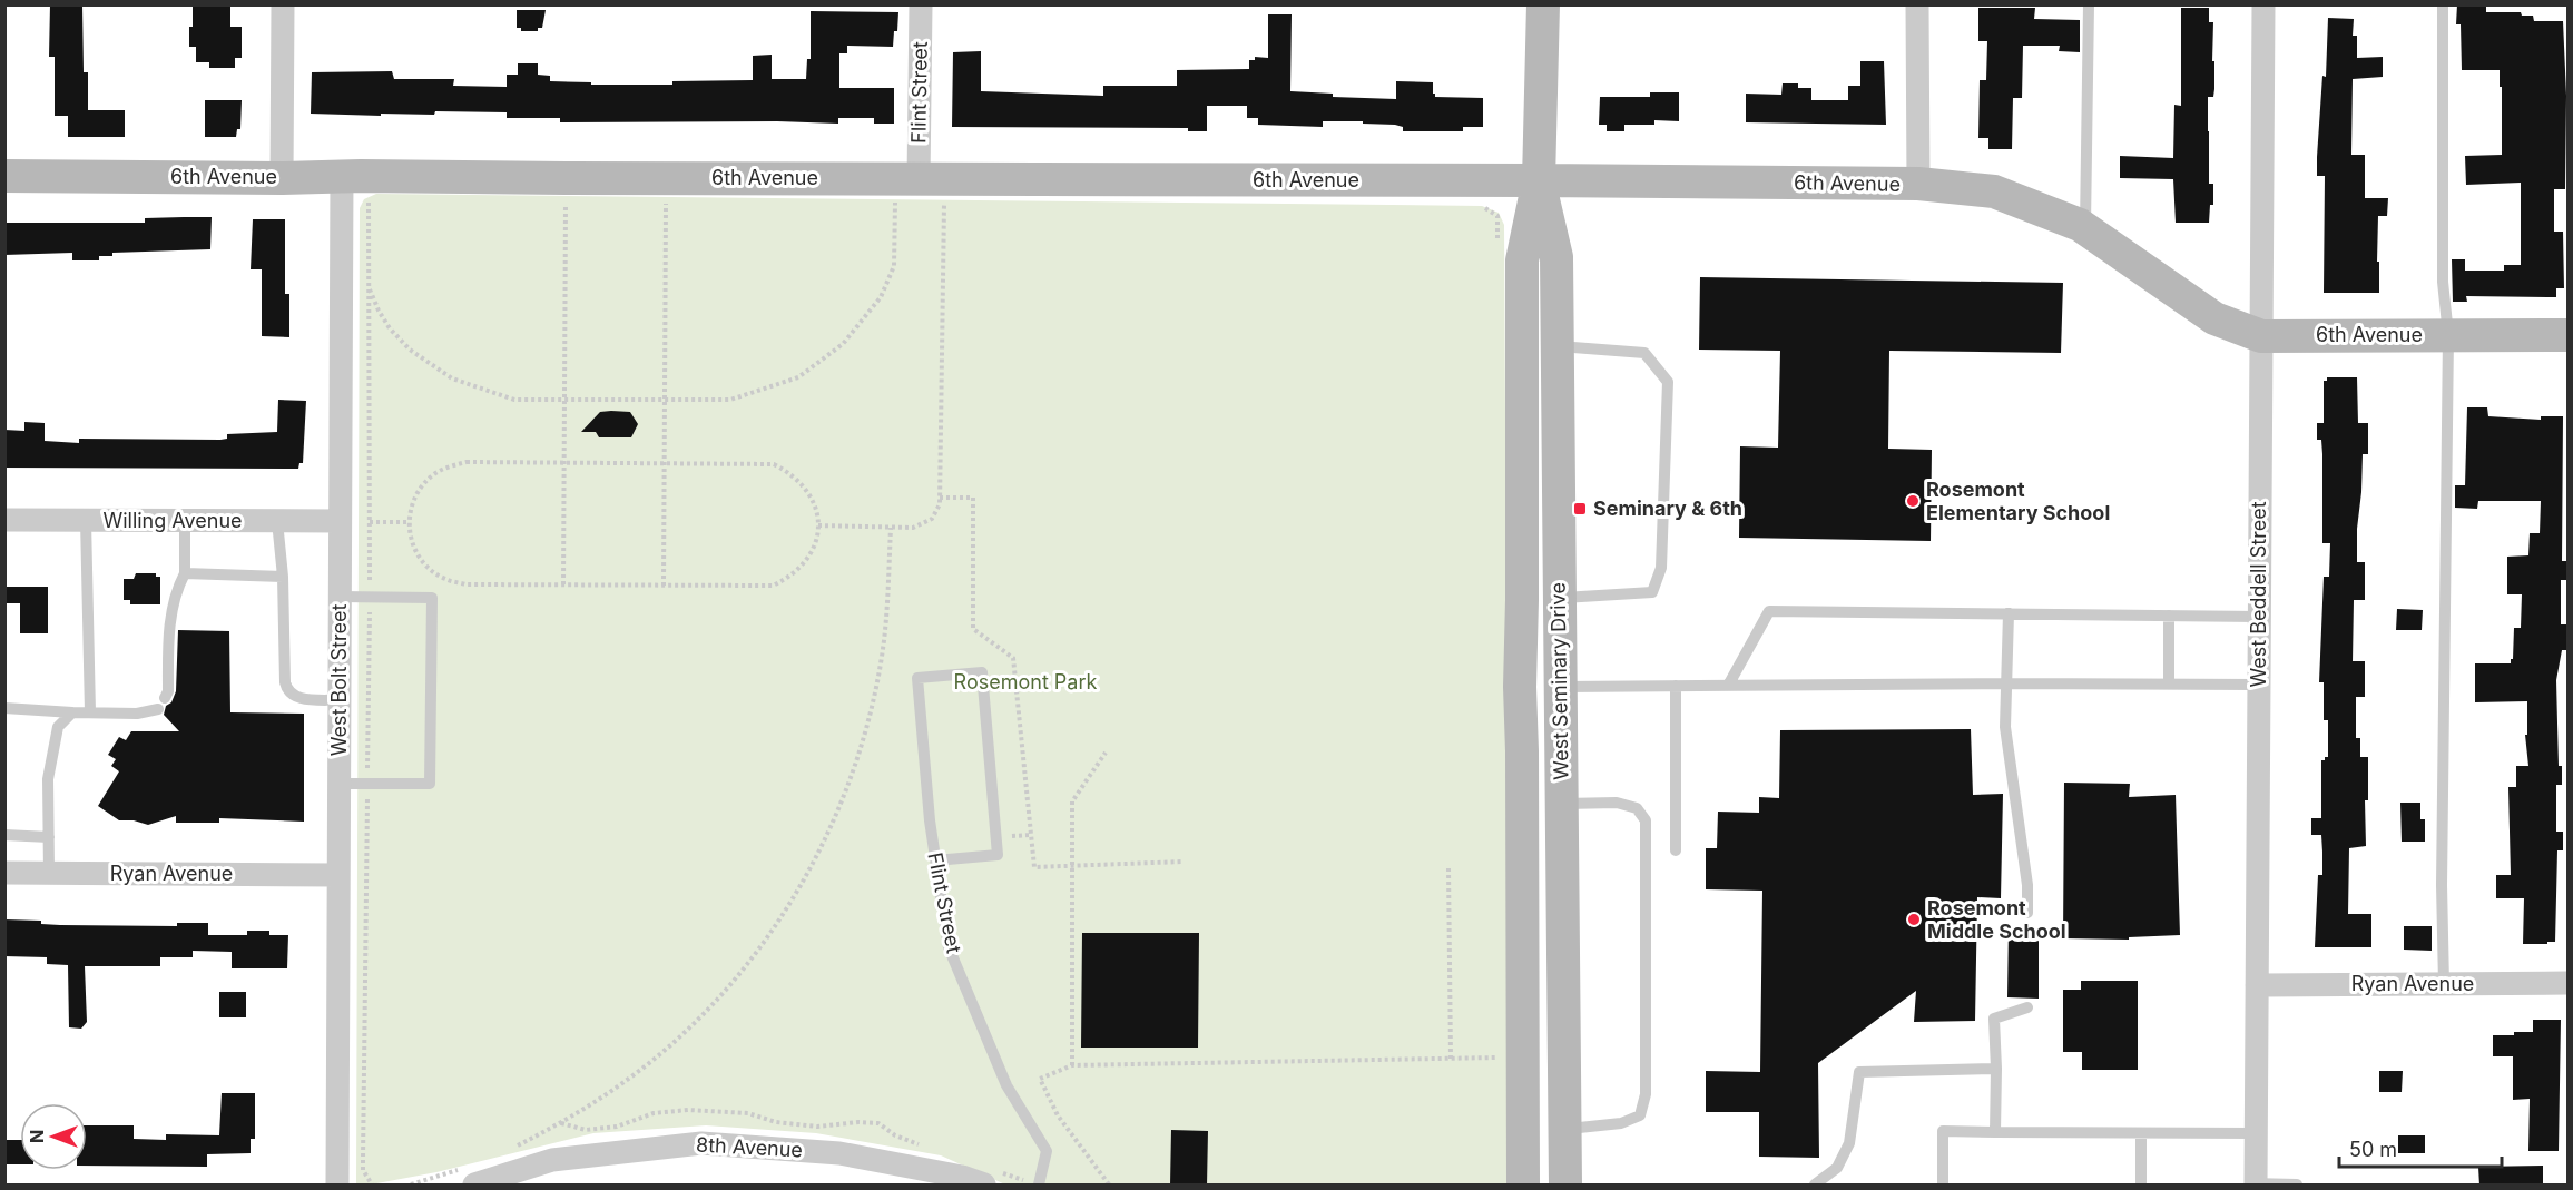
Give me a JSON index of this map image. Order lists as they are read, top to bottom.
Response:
{
  "streets": {
    "street": [
      "Flint Street",
      "6th Avenue",
      "Willing Avenue",
      "West Beddell Street",
      "West Bolt Street",
      "West Seminary Drive",
      "Ryan Avenue",
      "8th Avenue"
    ]
  },
  "crossings": [
    ["Flint Street", "6th Avenue"],
    ["6th Avenue", "West Beddell Street"],
    ["6th Avenue", "West Bolt Street"],
    ["6th Avenue", "West Seminary Drive"],
    ["Willing Avenue", "West Bolt Street"],
    ["West Beddell Street", "Ryan Avenue"],
    ["West Bolt Street", "Ryan Avenue"]
  ],
  "parks": ["Rosemont Park"],
  "places": {
    "other": ["Rosemont Elementary School", "Rosemont Middle School"],
    "transit": ["Seminary & 6th"]
  },
  "scale_bar": "50 m",
  "north": "left"
}
